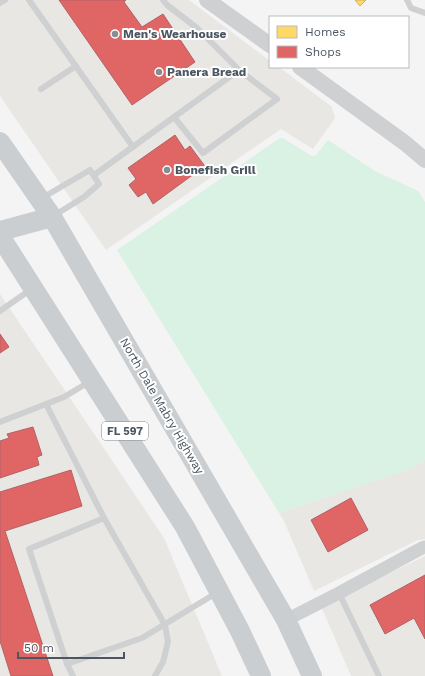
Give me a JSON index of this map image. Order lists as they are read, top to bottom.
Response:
{
  "streets": {
    "main road": ["North Dale Mabry Highway", "FL 597"]
  },
  "places": ["Men's Wearhouse", "Panera Bread", "Bonefish Grill"],
  "legend": ["Homes", "Shops"],
  "scale_bar": "50 m"
}
